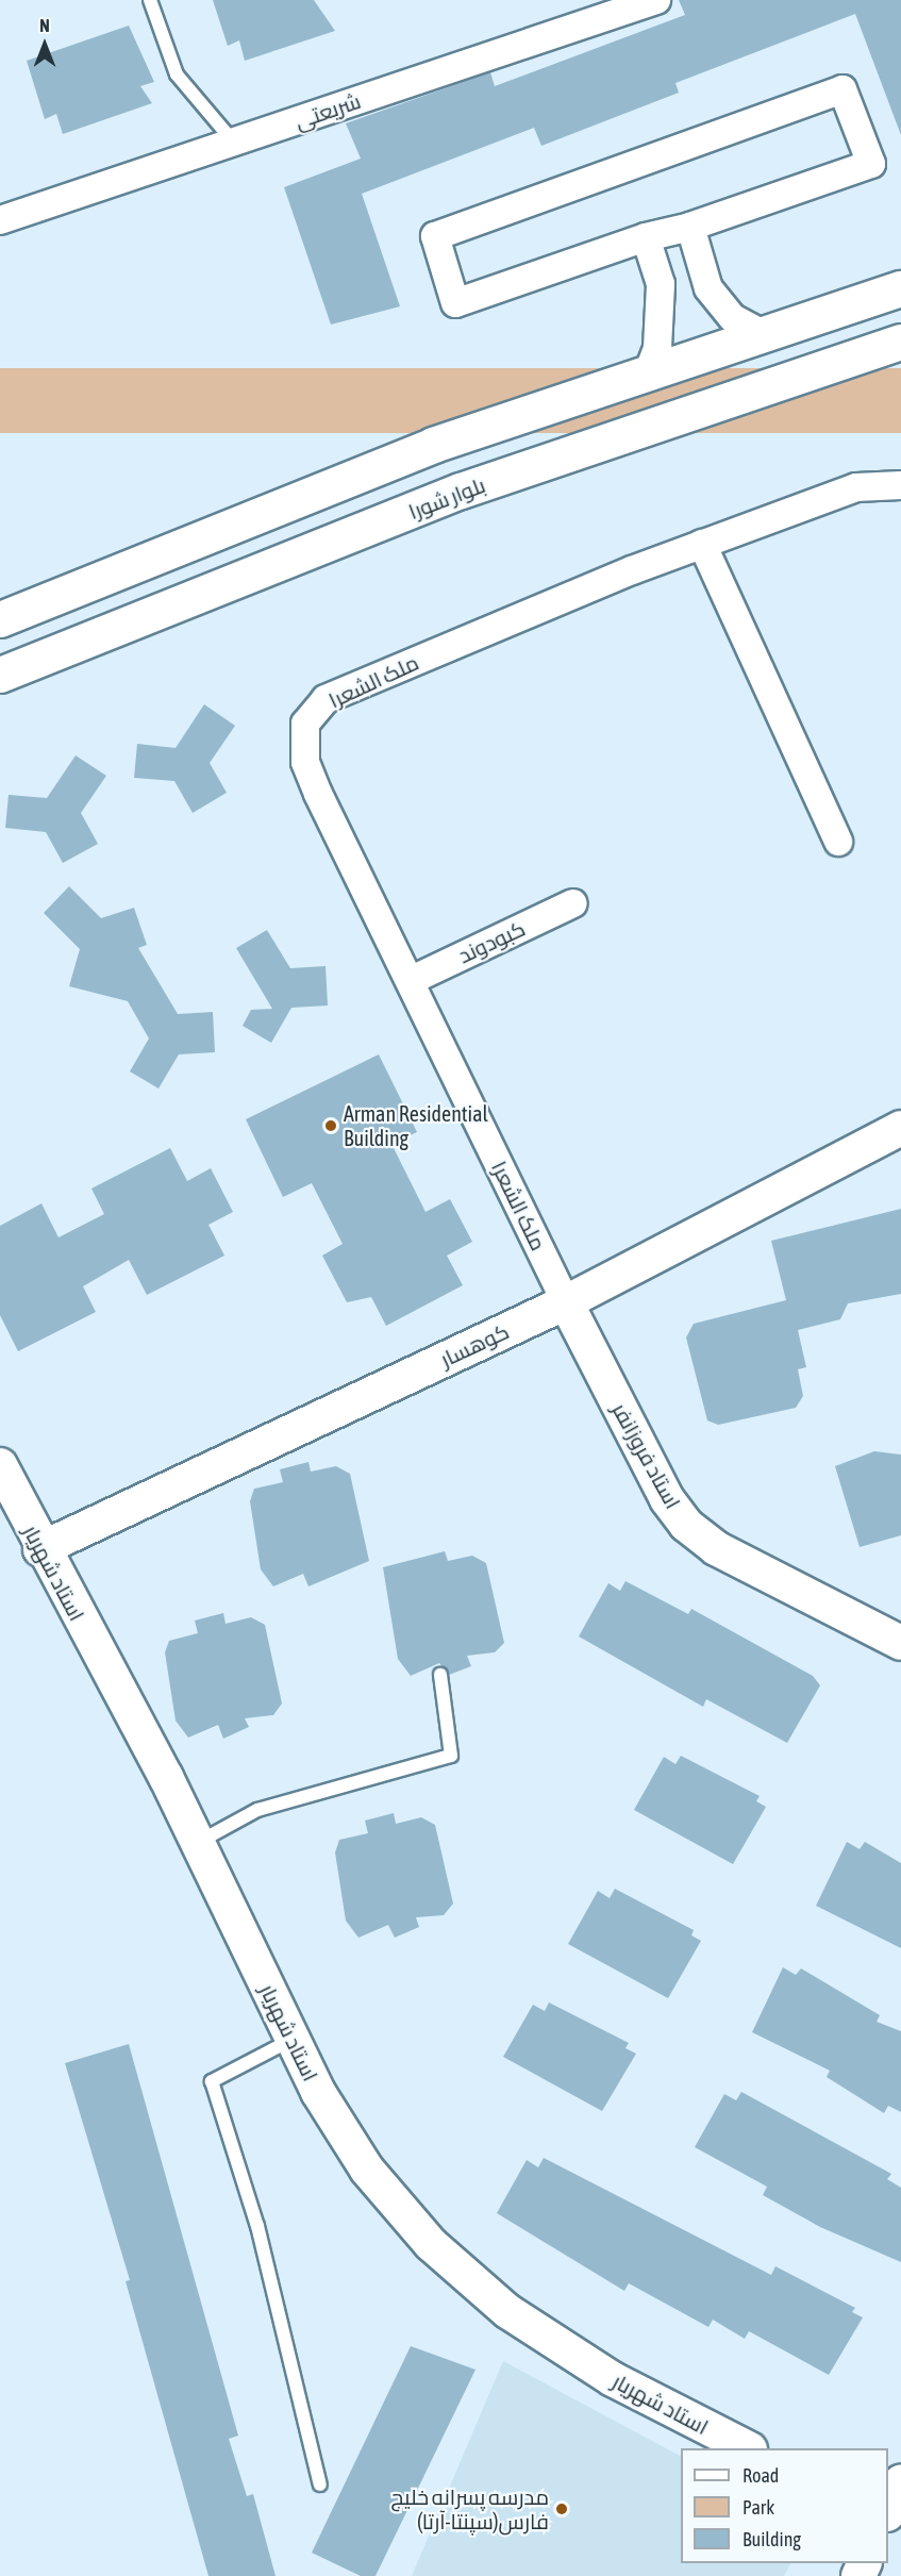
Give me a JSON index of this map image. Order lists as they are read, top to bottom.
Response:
{
  "streets": {
    "main road": ["بلوار شورا"],
    "street": [
      "شریعتی",
      "ملک الشعرا",
      "کبودوند",
      "کوهسار",
      "استاد فروزانفر",
      "استاد شهریار"
    ]
  },
  "crossings": [
    ["ملک الشعرا", "کبودوند"],
    ["ملک الشعرا", "کوهسار"],
    ["ملک الشعرا", "استاد فروزانفر"],
    ["کوهسار", "استاد فروزانفر"],
    ["کوهسار", "استاد شهریار"]
  ],
  "places": ["Arman Residential Building", "مدرسه پسرانه خلیج فارس(سپنتا-آرتا)"],
  "legend": ["Road", "Park", "Building"],
  "north": "top"
}
